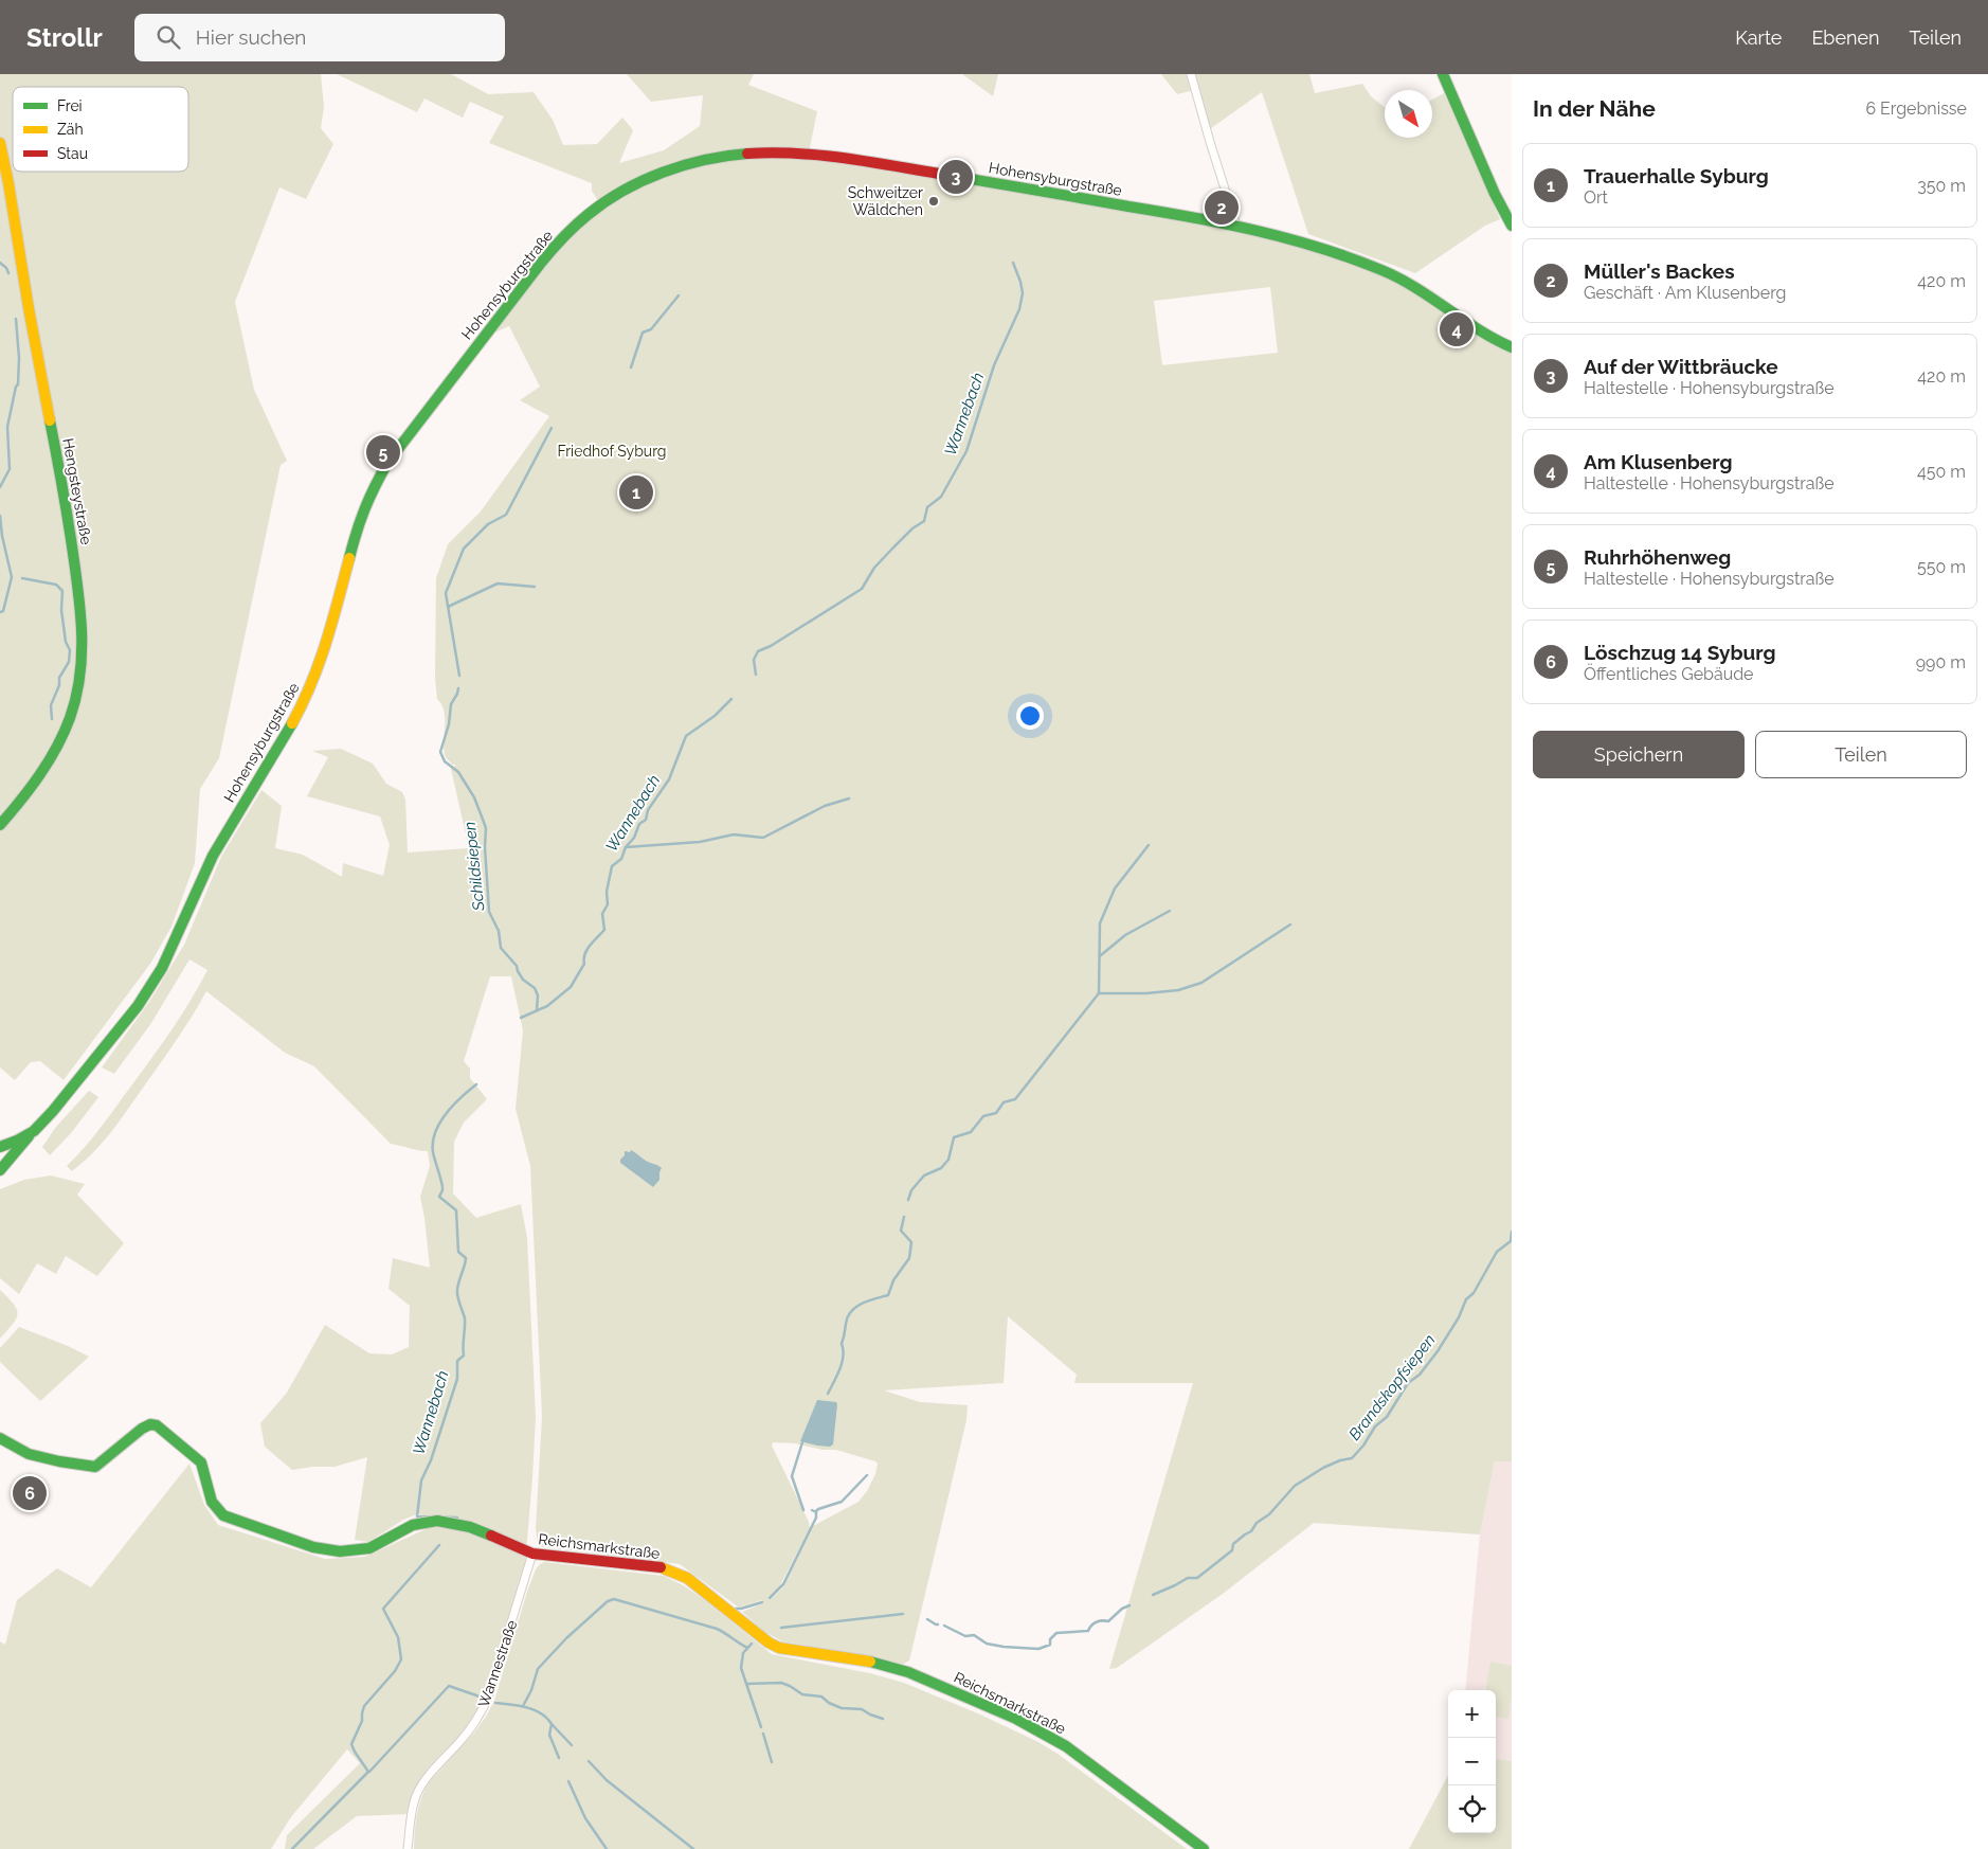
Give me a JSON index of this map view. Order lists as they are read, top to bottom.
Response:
{
  "streets": {
    "main road": ["Hohensyburgstraße", "Hengsteystraße", "Reichsmarkstraße"],
    "street": ["Wannestraße"]
  },
  "crossings": [
    ["Reichsmarkstraße", "Wannestraße"]
  ],
  "water": ["Wannebach", "Schildsiepen", "Brandskopfsiepen"],
  "parks": ["Friedhof Syburg"],
  "places": ["Schweitzer Wäldchen"],
  "legend": ["Frei", "Zäh", "Stau"],
  "north": "bottom right",
  "page": {
    "header": "Strollr",
    "search": "Hier suchen",
    "nav": ["Karte", "Ebenen", "Teilen"],
    "heading": ["In der Nähe", "6 Ergebnisse"],
    "list": [
      {
        "mark": "1",
        "name": "Trauerhalle Syburg",
        "note": "Ort",
        "value": "350 m"
      },
      {
        "mark": "2",
        "name": "Müller's Backes",
        "note": "Geschäft · Am Klusenberg",
        "value": "420 m"
      },
      {
        "mark": "3",
        "name": "Auf der Wittbräucke",
        "note": "Haltestelle · Hohensyburgstraße",
        "value": "420 m"
      },
      {
        "mark": "4",
        "name": "Am Klusenberg",
        "note": "Haltestelle · Hohensyburgstraße",
        "value": "450 m"
      },
      {
        "mark": "5",
        "name": "Ruhrhöhenweg",
        "note": "Haltestelle · Hohensyburgstraße",
        "value": "550 m"
      },
      {
        "mark": "6",
        "name": "Löschzug 14 Syburg",
        "note": "Öffentliches Gebäude",
        "value": "990 m"
      }
    ],
    "pins": [
      "3",
      "2",
      "4",
      "5",
      "1",
      "6"
    ],
    "buttons": ["Speichern", "Teilen"],
    "map_buttons": ["+", "−"]
  }
}
